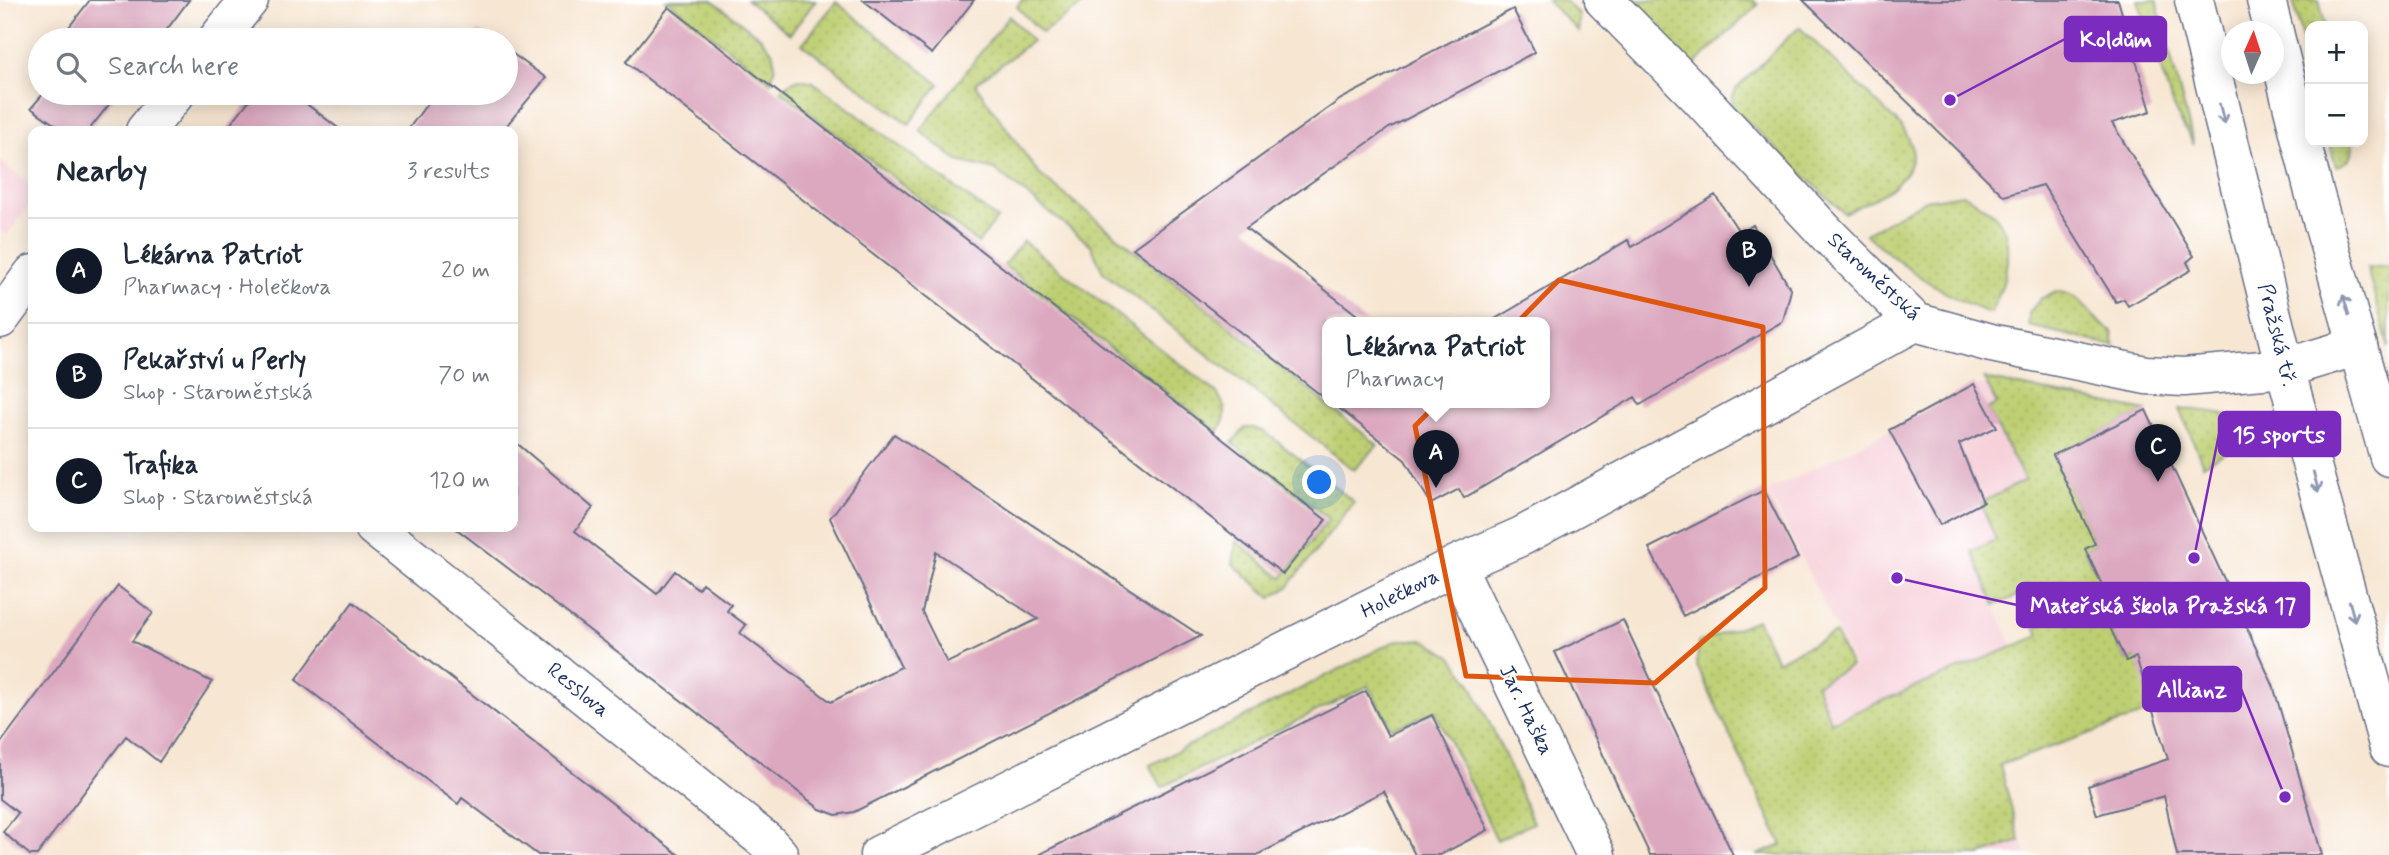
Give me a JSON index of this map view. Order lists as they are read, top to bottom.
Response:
{
  "streets": {
    "street": [
      "Staroměstská",
      "Pražská tř.",
      "Holečkova",
      "Resslova",
      "Jar. Haška"
    ]
  },
  "crossings": [
    ["Staroměstská", "Pražská tř."],
    ["Staroměstská", "Holečkova"],
    ["Holečkova", "Jar. Haška"]
  ],
  "places": [
    "Koldům",
    "15 sports",
    "Mateřská škola Pražská 17",
    "Allianz"
  ],
  "north": "top",
  "page": {
    "map_buttons": ["+", "−"],
    "search": "Search here",
    "heading": ["Nearby", "3 results"],
    "list": [
      {
        "mark": "A",
        "name": "Lékárna Patriot",
        "note": "Pharmacy · Holečkova",
        "value": "20 m"
      },
      {
        "mark": "B",
        "name": "Pekařství u Perly",
        "note": "Shop · Staroměstská",
        "value": "70 m"
      },
      {
        "mark": "C",
        "name": "Trafika",
        "note": "Shop · Staroměstská",
        "value": "120 m"
      }
    ],
    "pins": ["B", "C", "A"],
    "popup": ["Lékárna Patriot", "Pharmacy"]
  }
}
